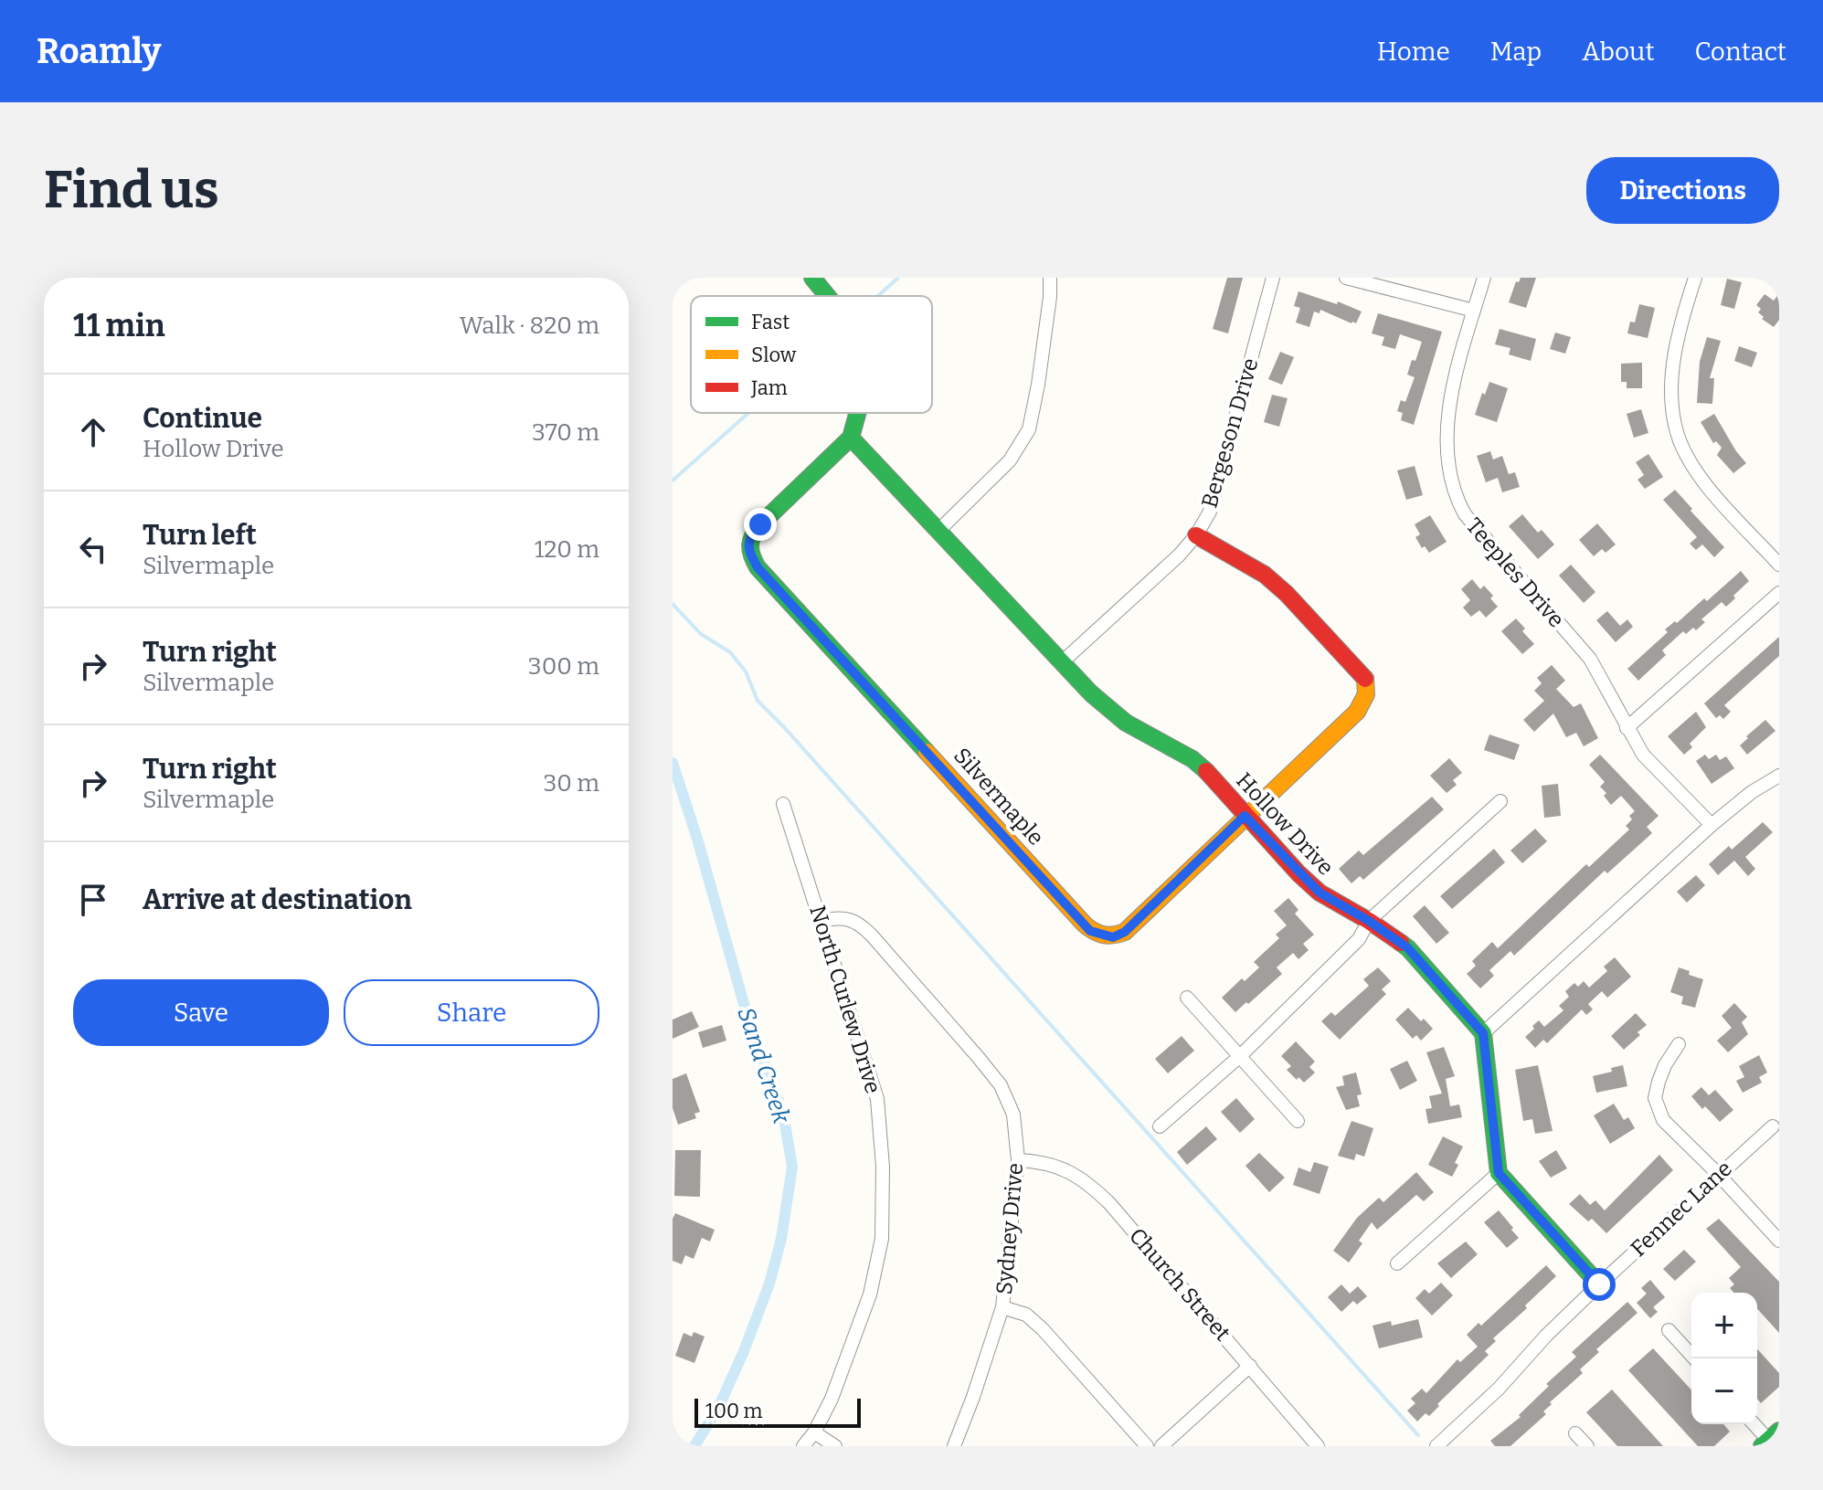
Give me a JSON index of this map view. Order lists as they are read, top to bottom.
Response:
{
  "streets": {
    "street": [
      "Bergeson Drive",
      "Teeples Drive",
      "Silvermaple",
      "Hollow Drive",
      "North Curlew Drive",
      "Fennec Lane",
      "Sydney Drive",
      "Church Street"
    ]
  },
  "crossings": [
    ["Bergeson Drive", "Silvermaple"],
    ["Bergeson Drive", "Hollow Drive"],
    ["Silvermaple", "Hollow Drive"],
    ["North Curlew Drive", "Sydney Drive"],
    ["Sydney Drive", "Church Street"]
  ],
  "water": ["Sand Creek"],
  "legend": ["Fast", "Slow", "Jam"],
  "scale_bar": "100 m",
  "page": {
    "header": "Roamly",
    "nav": [
      "Home",
      "Map",
      "About",
      "Contact"
    ],
    "buttons": [
      "Directions",
      ["Save", "Share"]
    ],
    "title": "Find us",
    "heading": ["11 min", "Walk · 820 m"],
    "list": [
      ["Continue", "Hollow Drive", "370 m"],
      ["Turn left", "Silvermaple", "120 m"],
      ["Turn right", "Silvermaple", "300 m"],
      ["Turn right", "Silvermaple", "30 m"],
      "Arrive at destination"
    ],
    "map_buttons": ["+", "−"],
    "scale": "100 m"
  }
}
